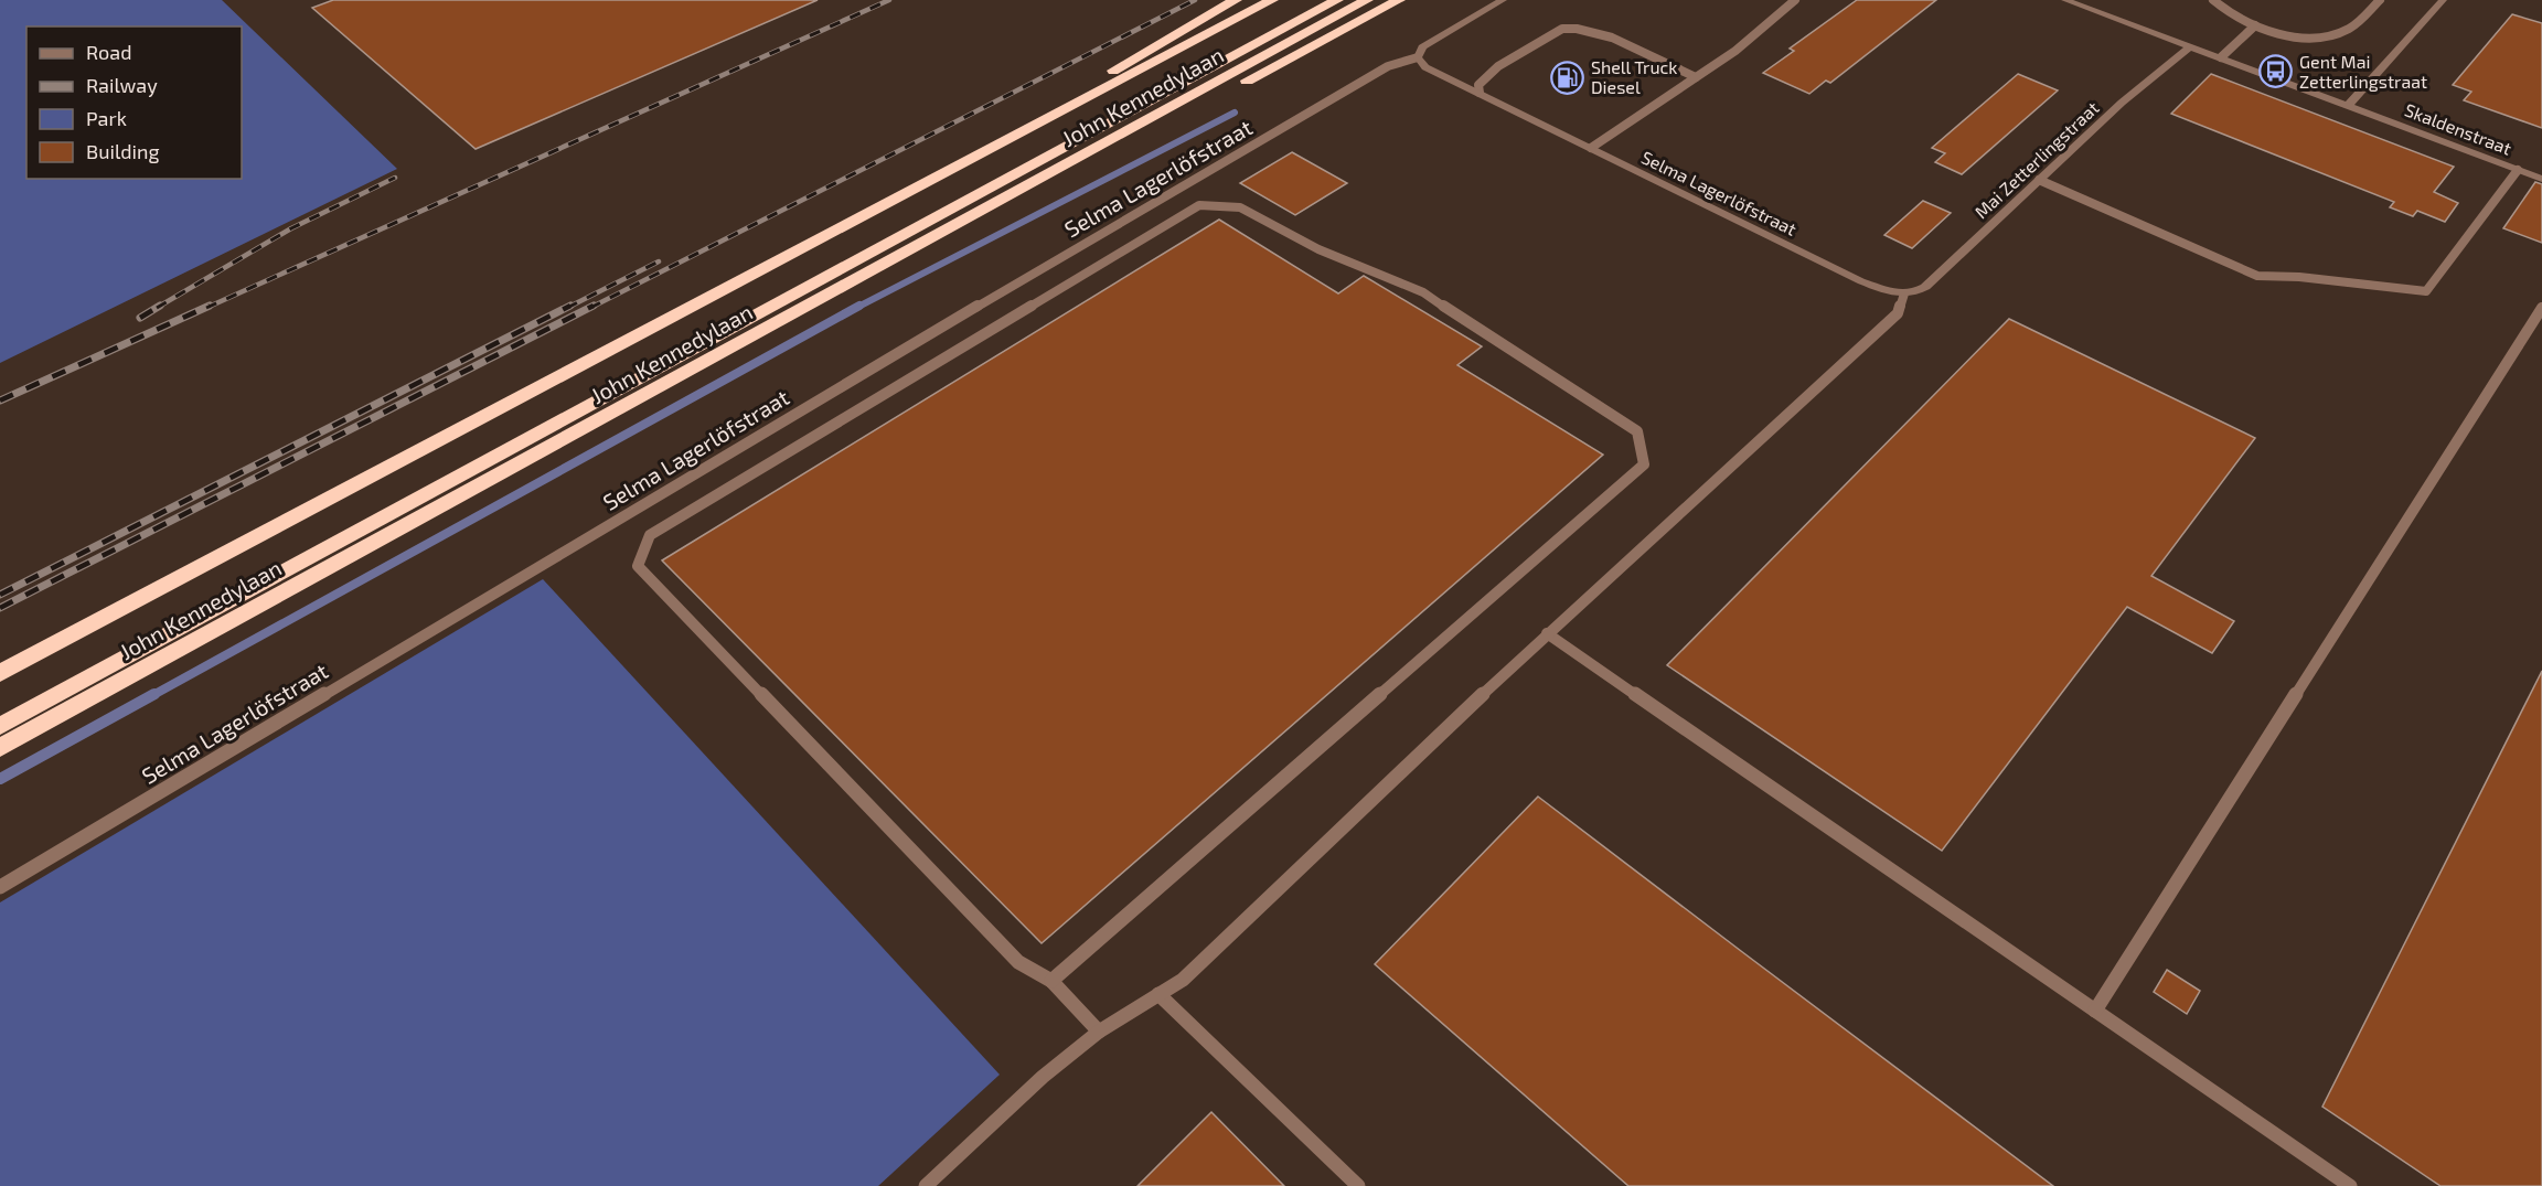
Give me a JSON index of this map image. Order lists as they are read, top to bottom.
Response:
{
  "streets": {
    "highway": ["John Kennedylaan"],
    "street": ["Skaldenstraat", "Mai Zetterlingstraat", "Selma Lagerlöfstraat"]
  },
  "crossings": [
    ["Skaldenstraat", "Mai Zetterlingstraat"],
    ["Mai Zetterlingstraat", "Selma Lagerlöfstraat"]
  ],
  "places": {
    "bus stop": ["Gent Mai Zetterlingstraat"],
    "fuel station": ["Shell Truck Diesel"]
  },
  "legend": [
    "Road",
    "Railway",
    "Park",
    "Building"
  ]
}
